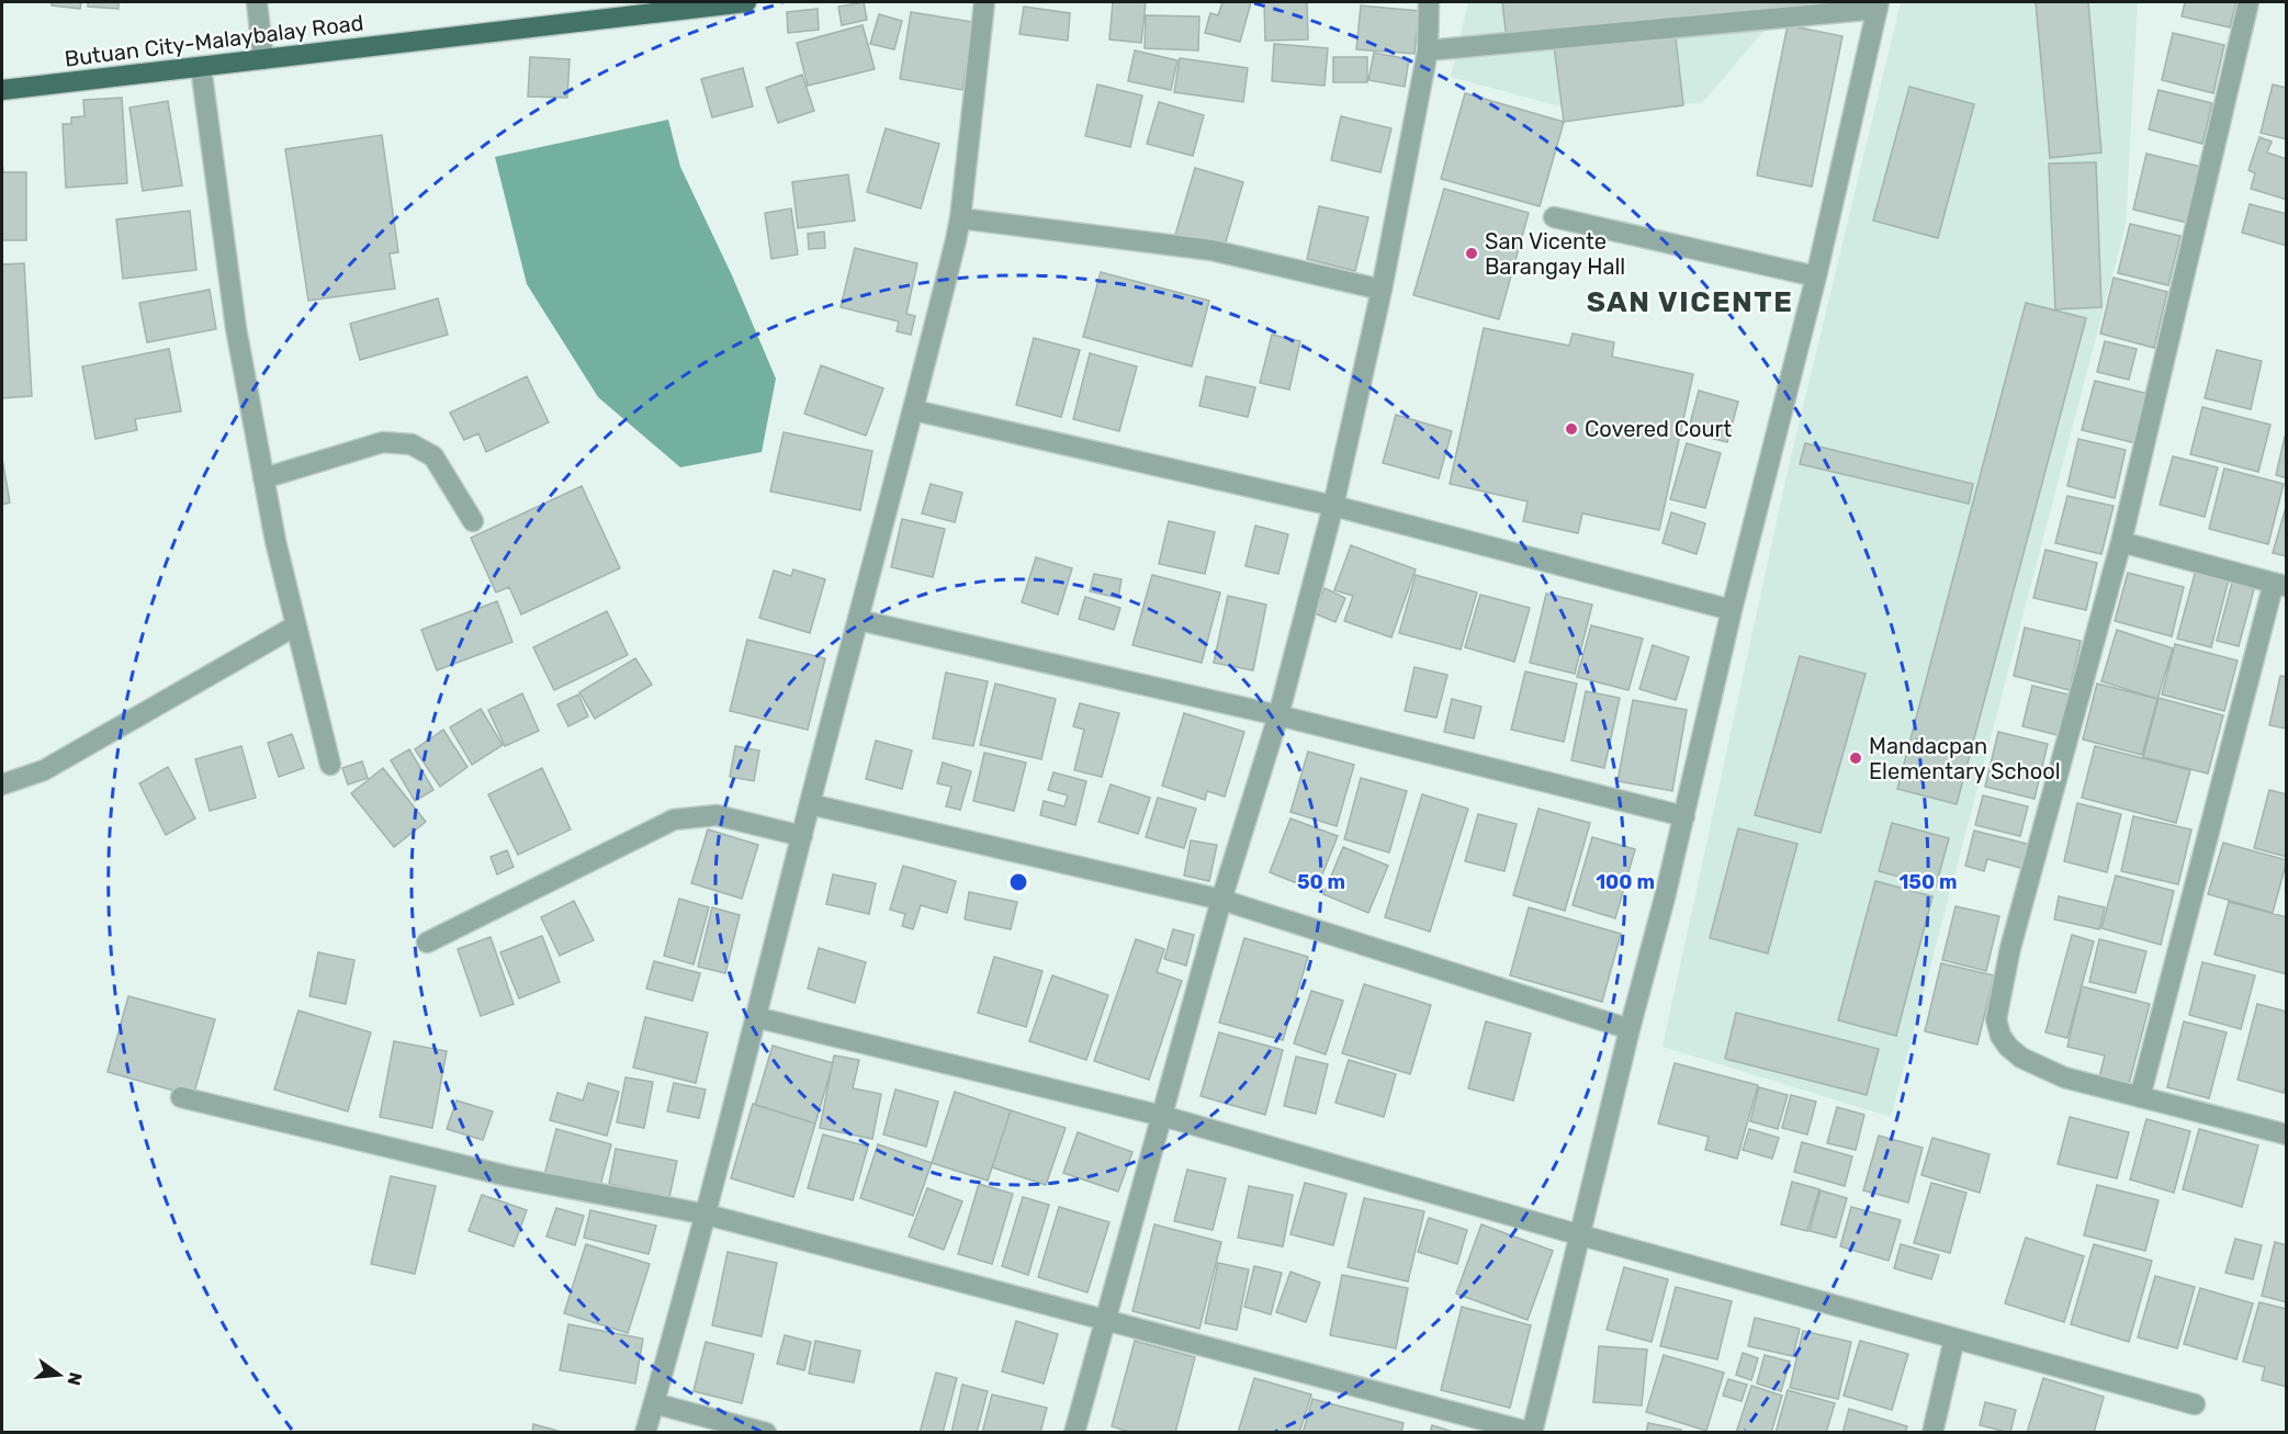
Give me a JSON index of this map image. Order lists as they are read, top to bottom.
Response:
{
  "streets": {
    "main road": ["Butuan City-Malaybalay Road"]
  },
  "districts": ["SAN VICENTE"],
  "places": ["San Vicente Barangay Hall", "Covered Court", "Mandacpan Elementary School"],
  "north": "right",
  "rings": ["50 m", "100 m", "150 m"]
}
